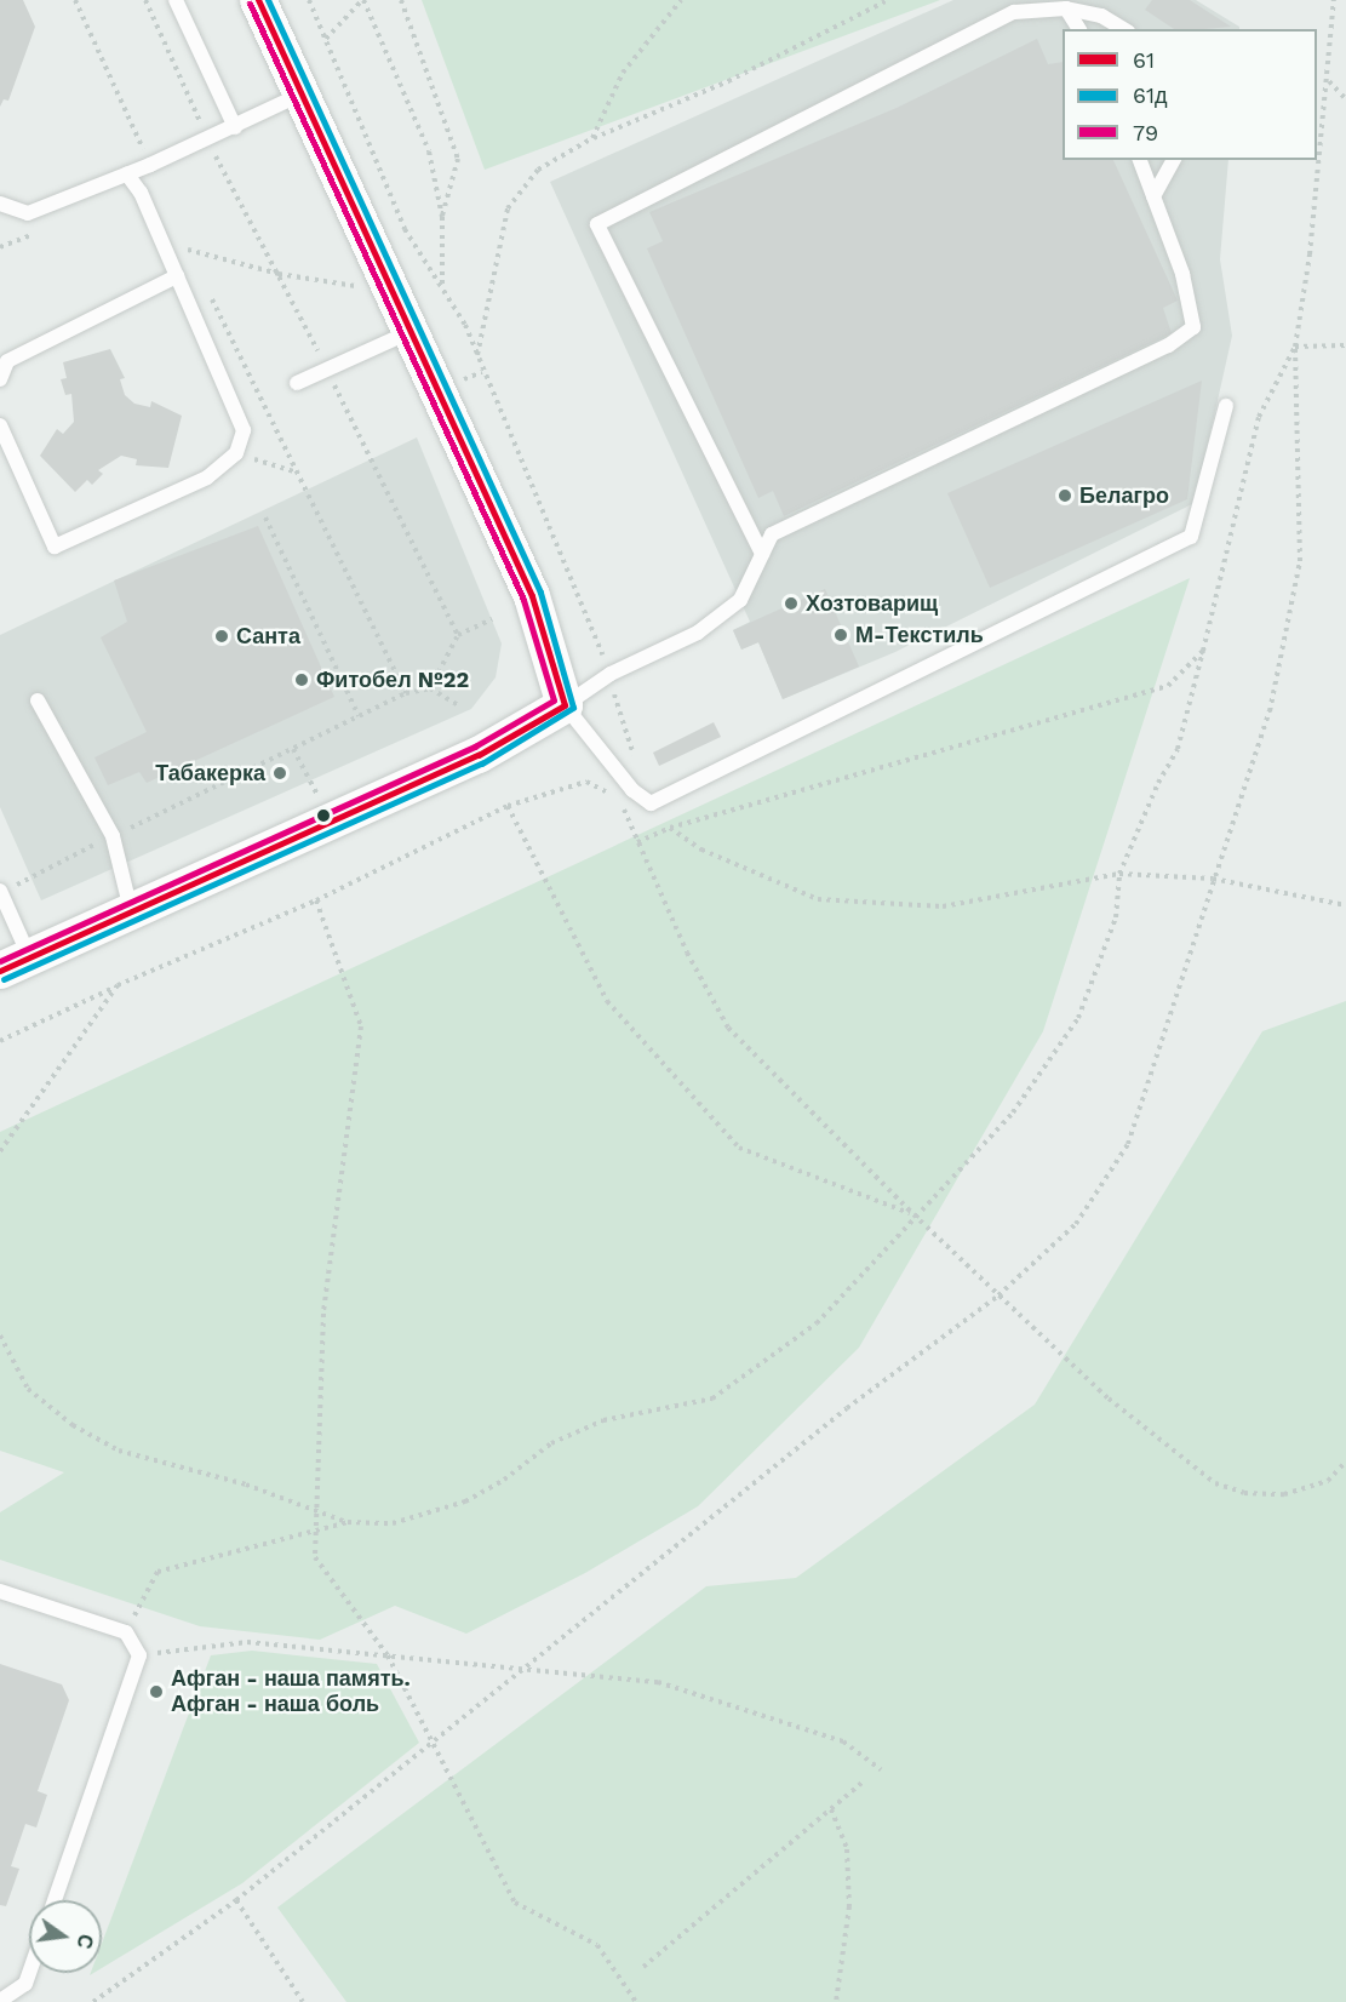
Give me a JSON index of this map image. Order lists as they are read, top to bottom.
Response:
{
  "places": [
    "Белагро",
    "Хозтоварищ",
    "М-Текстиль",
    "Санта",
    "Фитобел №22",
    "Табакерка",
    "Афган - наша память. Афган - наша боль"
  ],
  "lines": ["transit line 61", "transit line 61д", "transit line 79"],
  "legend": ["61", "61д", "79"],
  "north": "right"
}
